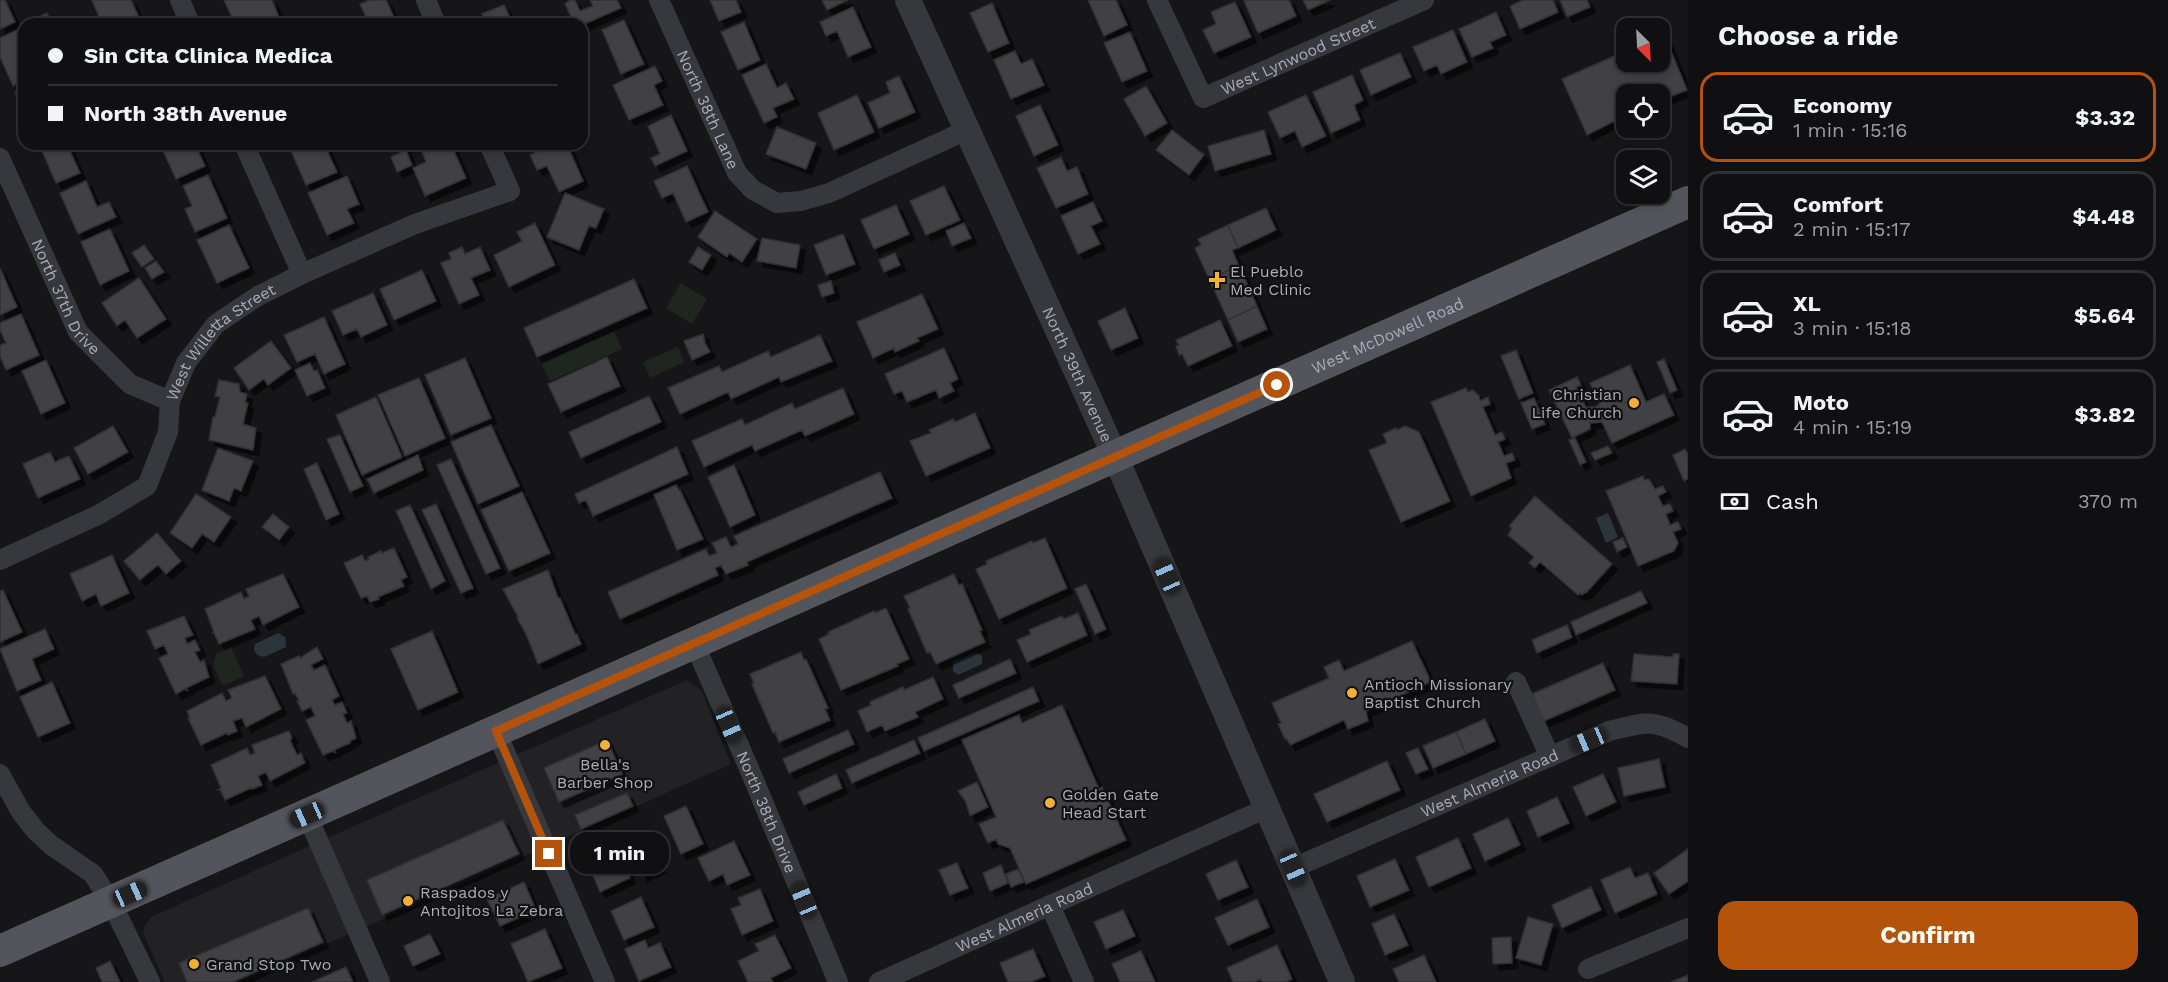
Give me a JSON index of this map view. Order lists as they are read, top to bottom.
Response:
{
  "streets": {
    "main road": ["West McDowell Road"],
    "street": [
      "West Lynwood Street",
      "North 38th Lane",
      "North 37th Drive",
      "West Willetta Street",
      "North 39th Avenue",
      "West Almeria Road",
      "North 38th Drive"
    ]
  },
  "crossings": [
    ["North 38th Lane", "North 39th Avenue"],
    ["North 37th Drive", "West Willetta Street"],
    ["West McDowell Road", "North 39th Avenue"],
    ["West McDowell Road", "North 38th Drive"],
    ["North 39th Avenue", "West Almeria Road"]
  ],
  "places": {
    "health": ["El Pueblo Med Clinic"],
    "other": [
      "Christian Life Church",
      "Antioch Missionary Baptist Church",
      "Bella's Barber Shop",
      "Golden Gate Head Start",
      "Raspados y Antojitos La Zebra",
      "Grand Stop Two"
    ]
  },
  "north": "bottom right",
  "page": {
    "heading": "Choose a ride",
    "banner": ["Sin Cita Clinica Medica", "North 38th Avenue"],
    "list": [
      {
        "name": "Economy",
        "note": "1 min · 15:16",
        "value": "$3.32"
      },
      {
        "name": "Comfort",
        "note": "2 min · 15:17",
        "value": "$4.48"
      },
      {
        "name": "XL",
        "note": "3 min · 15:18",
        "value": "$5.64"
      },
      {
        "name": "Moto",
        "note": "4 min · 15:19",
        "value": "$3.82"
      }
    ],
    "pay": ["Cash", "370 m"],
    "bubble": "1 min",
    "buttons": "Confirm"
  }
}
